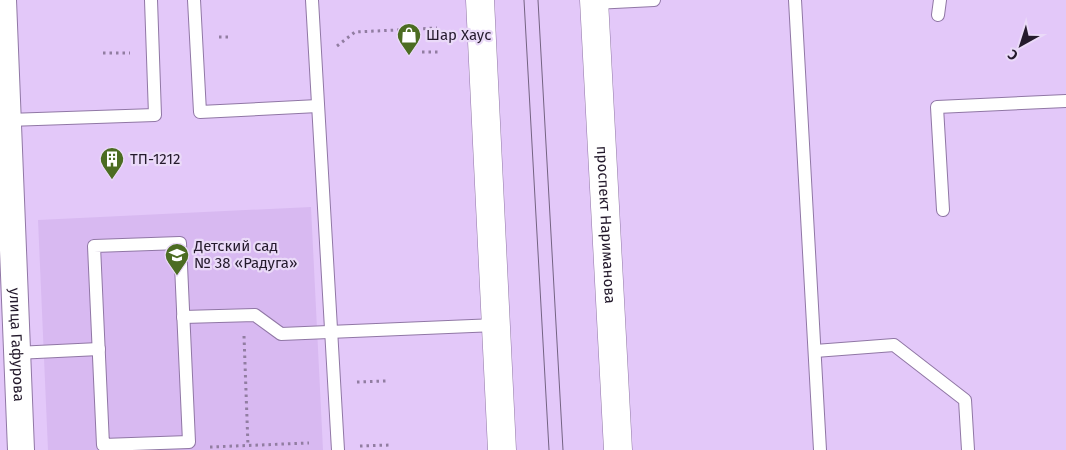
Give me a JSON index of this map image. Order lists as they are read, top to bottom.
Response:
{
  "streets": {
    "main road": ["проспект Нариманова"],
    "street": ["улица Гафурова"]
  },
  "places": {
    "shop": ["Шар Хаус"],
    "building": ["ТП-1212"],
    "school or university": ["Детский сад № 38 «Радуга»"]
  },
  "north": "bottom left"
}
